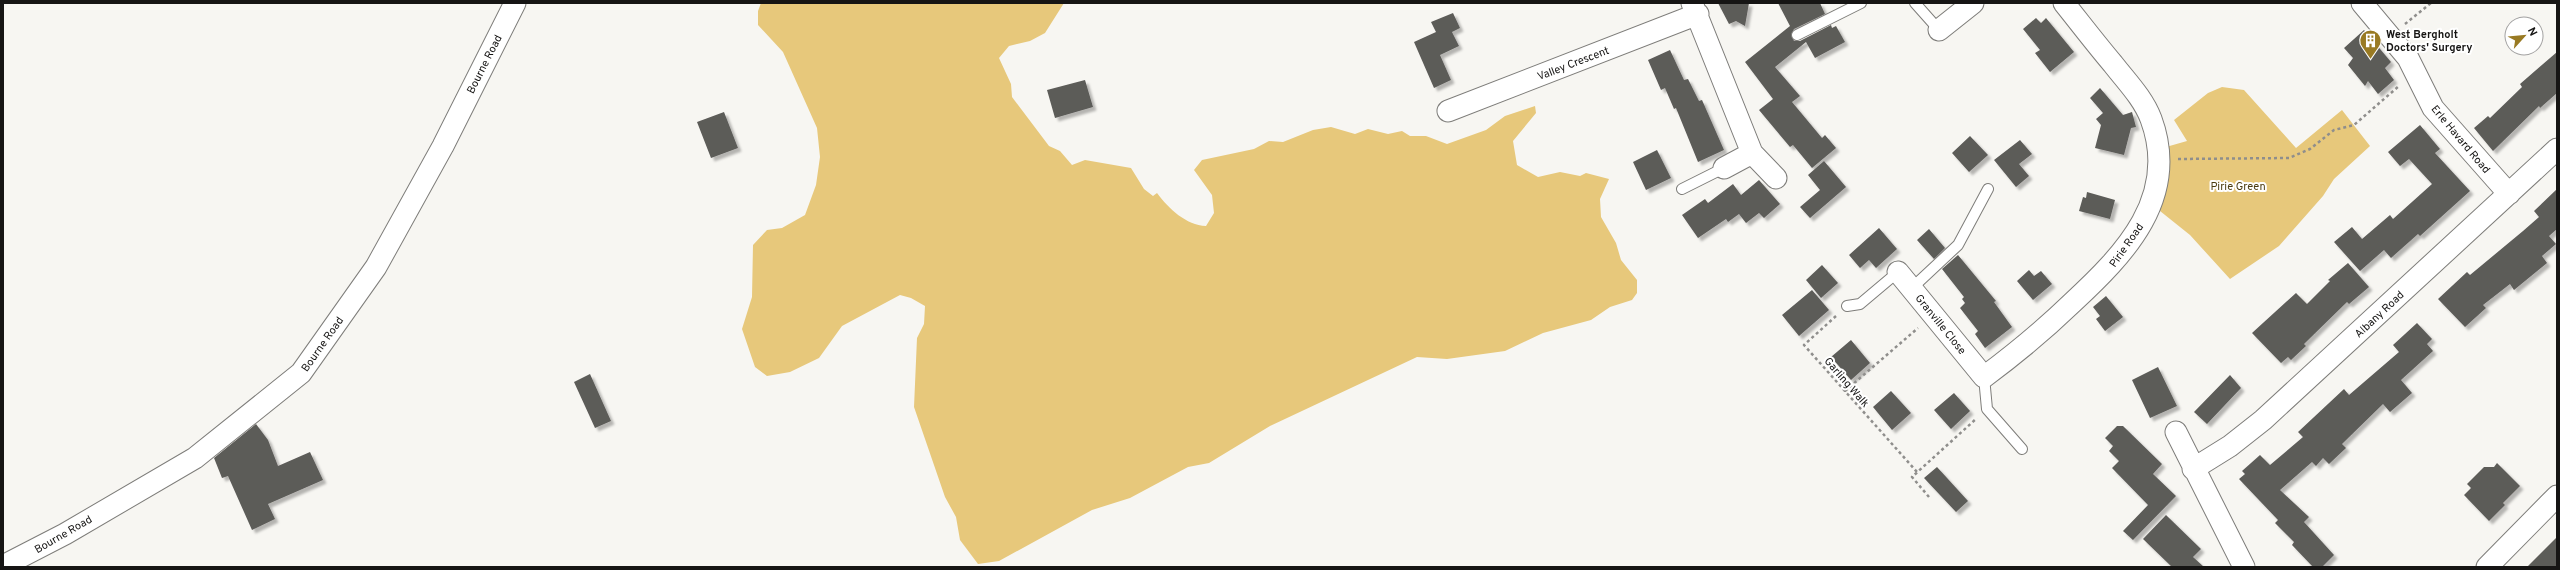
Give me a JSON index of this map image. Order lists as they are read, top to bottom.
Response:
{
  "streets": {
    "street": [
      "Valley Crescent",
      "Bourne Road",
      "Erle Havard Road",
      "Pirie Road",
      "Albany Road",
      "Granville Close"
    ],
    "path": ["Garling Walk"]
  },
  "crossings": [
    ["Erle Havard Road", "Albany Road"],
    ["Pirie Road", "Granville Close"]
  ],
  "parks": ["Pirie Green"],
  "places": {
    "building": ["West Bergholt Doctors' Surgery"]
  },
  "north": "top right"
}
